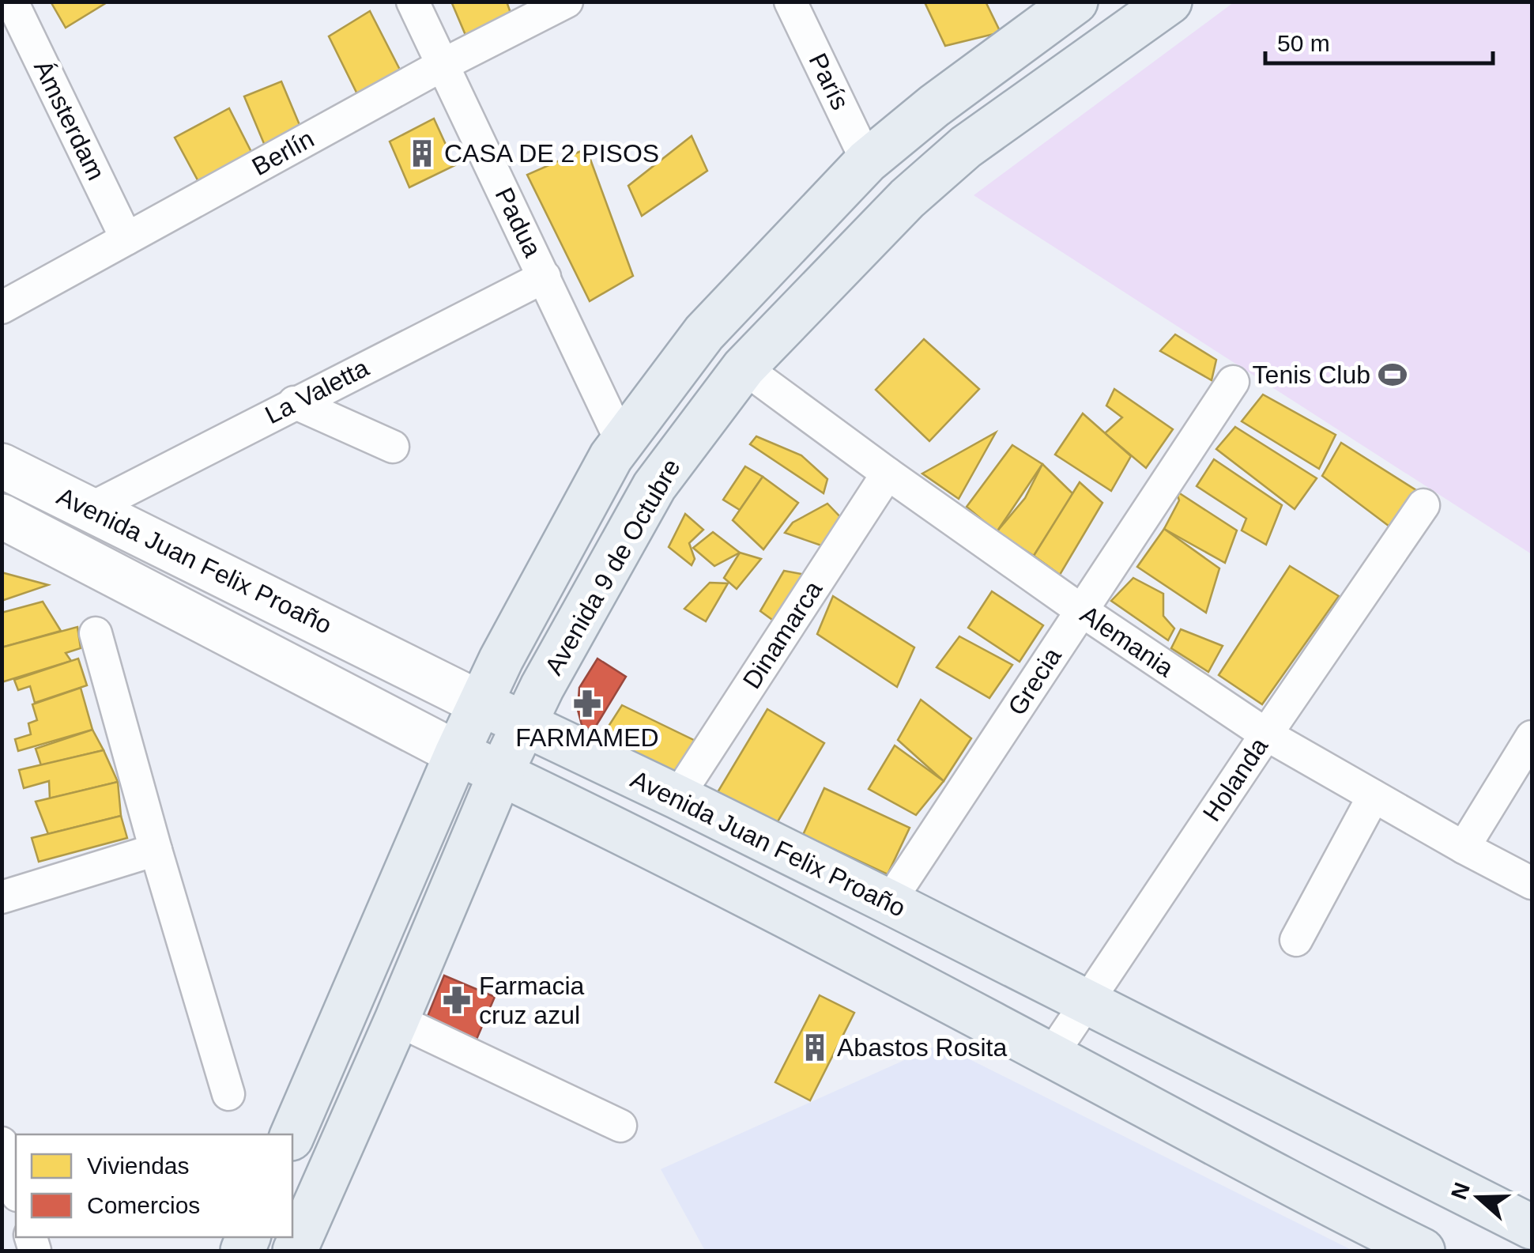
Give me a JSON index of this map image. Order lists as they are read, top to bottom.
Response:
{
  "streets": {
    "main road": ["Avenida Juan Felix Proaño", "Avenida 9 de Octubre"],
    "street": [
      "París",
      "Ámsterdam",
      "Berlín",
      "Padua",
      "La Valetta",
      "Dinamarca",
      "Alemania",
      "Grecia",
      "Holanda"
    ]
  },
  "crossings": [
    ["París", "Avenida 9 de Octubre"],
    ["Ámsterdam", "Berlín"],
    ["Berlín", "Padua"],
    ["Padua", "La Valetta"],
    ["Padua", "Avenida 9 de Octubre"],
    ["La Valetta", "Avenida Juan Felix Proaño"],
    ["Avenida Juan Felix Proaño", "Avenida 9 de Octubre"],
    ["Avenida Juan Felix Proaño", "Dinamarca"],
    ["Avenida Juan Felix Proaño", "Grecia"],
    ["Avenida Juan Felix Proaño", "Holanda"],
    ["Avenida 9 de Octubre", "Alemania"],
    ["Dinamarca", "Alemania"],
    ["Alemania", "Grecia"],
    ["Alemania", "Holanda"]
  ],
  "places": {
    "building": ["CASA DE 2 PISOS", "Abastos Rosita"],
    "sports": ["Tenis Club"],
    "pharmacy": ["FARMAMED", "Farmacia cruz azul"]
  },
  "legend": ["Viviendas", "Comercios"],
  "scale_bar": "50 m",
  "north": "left"
}
